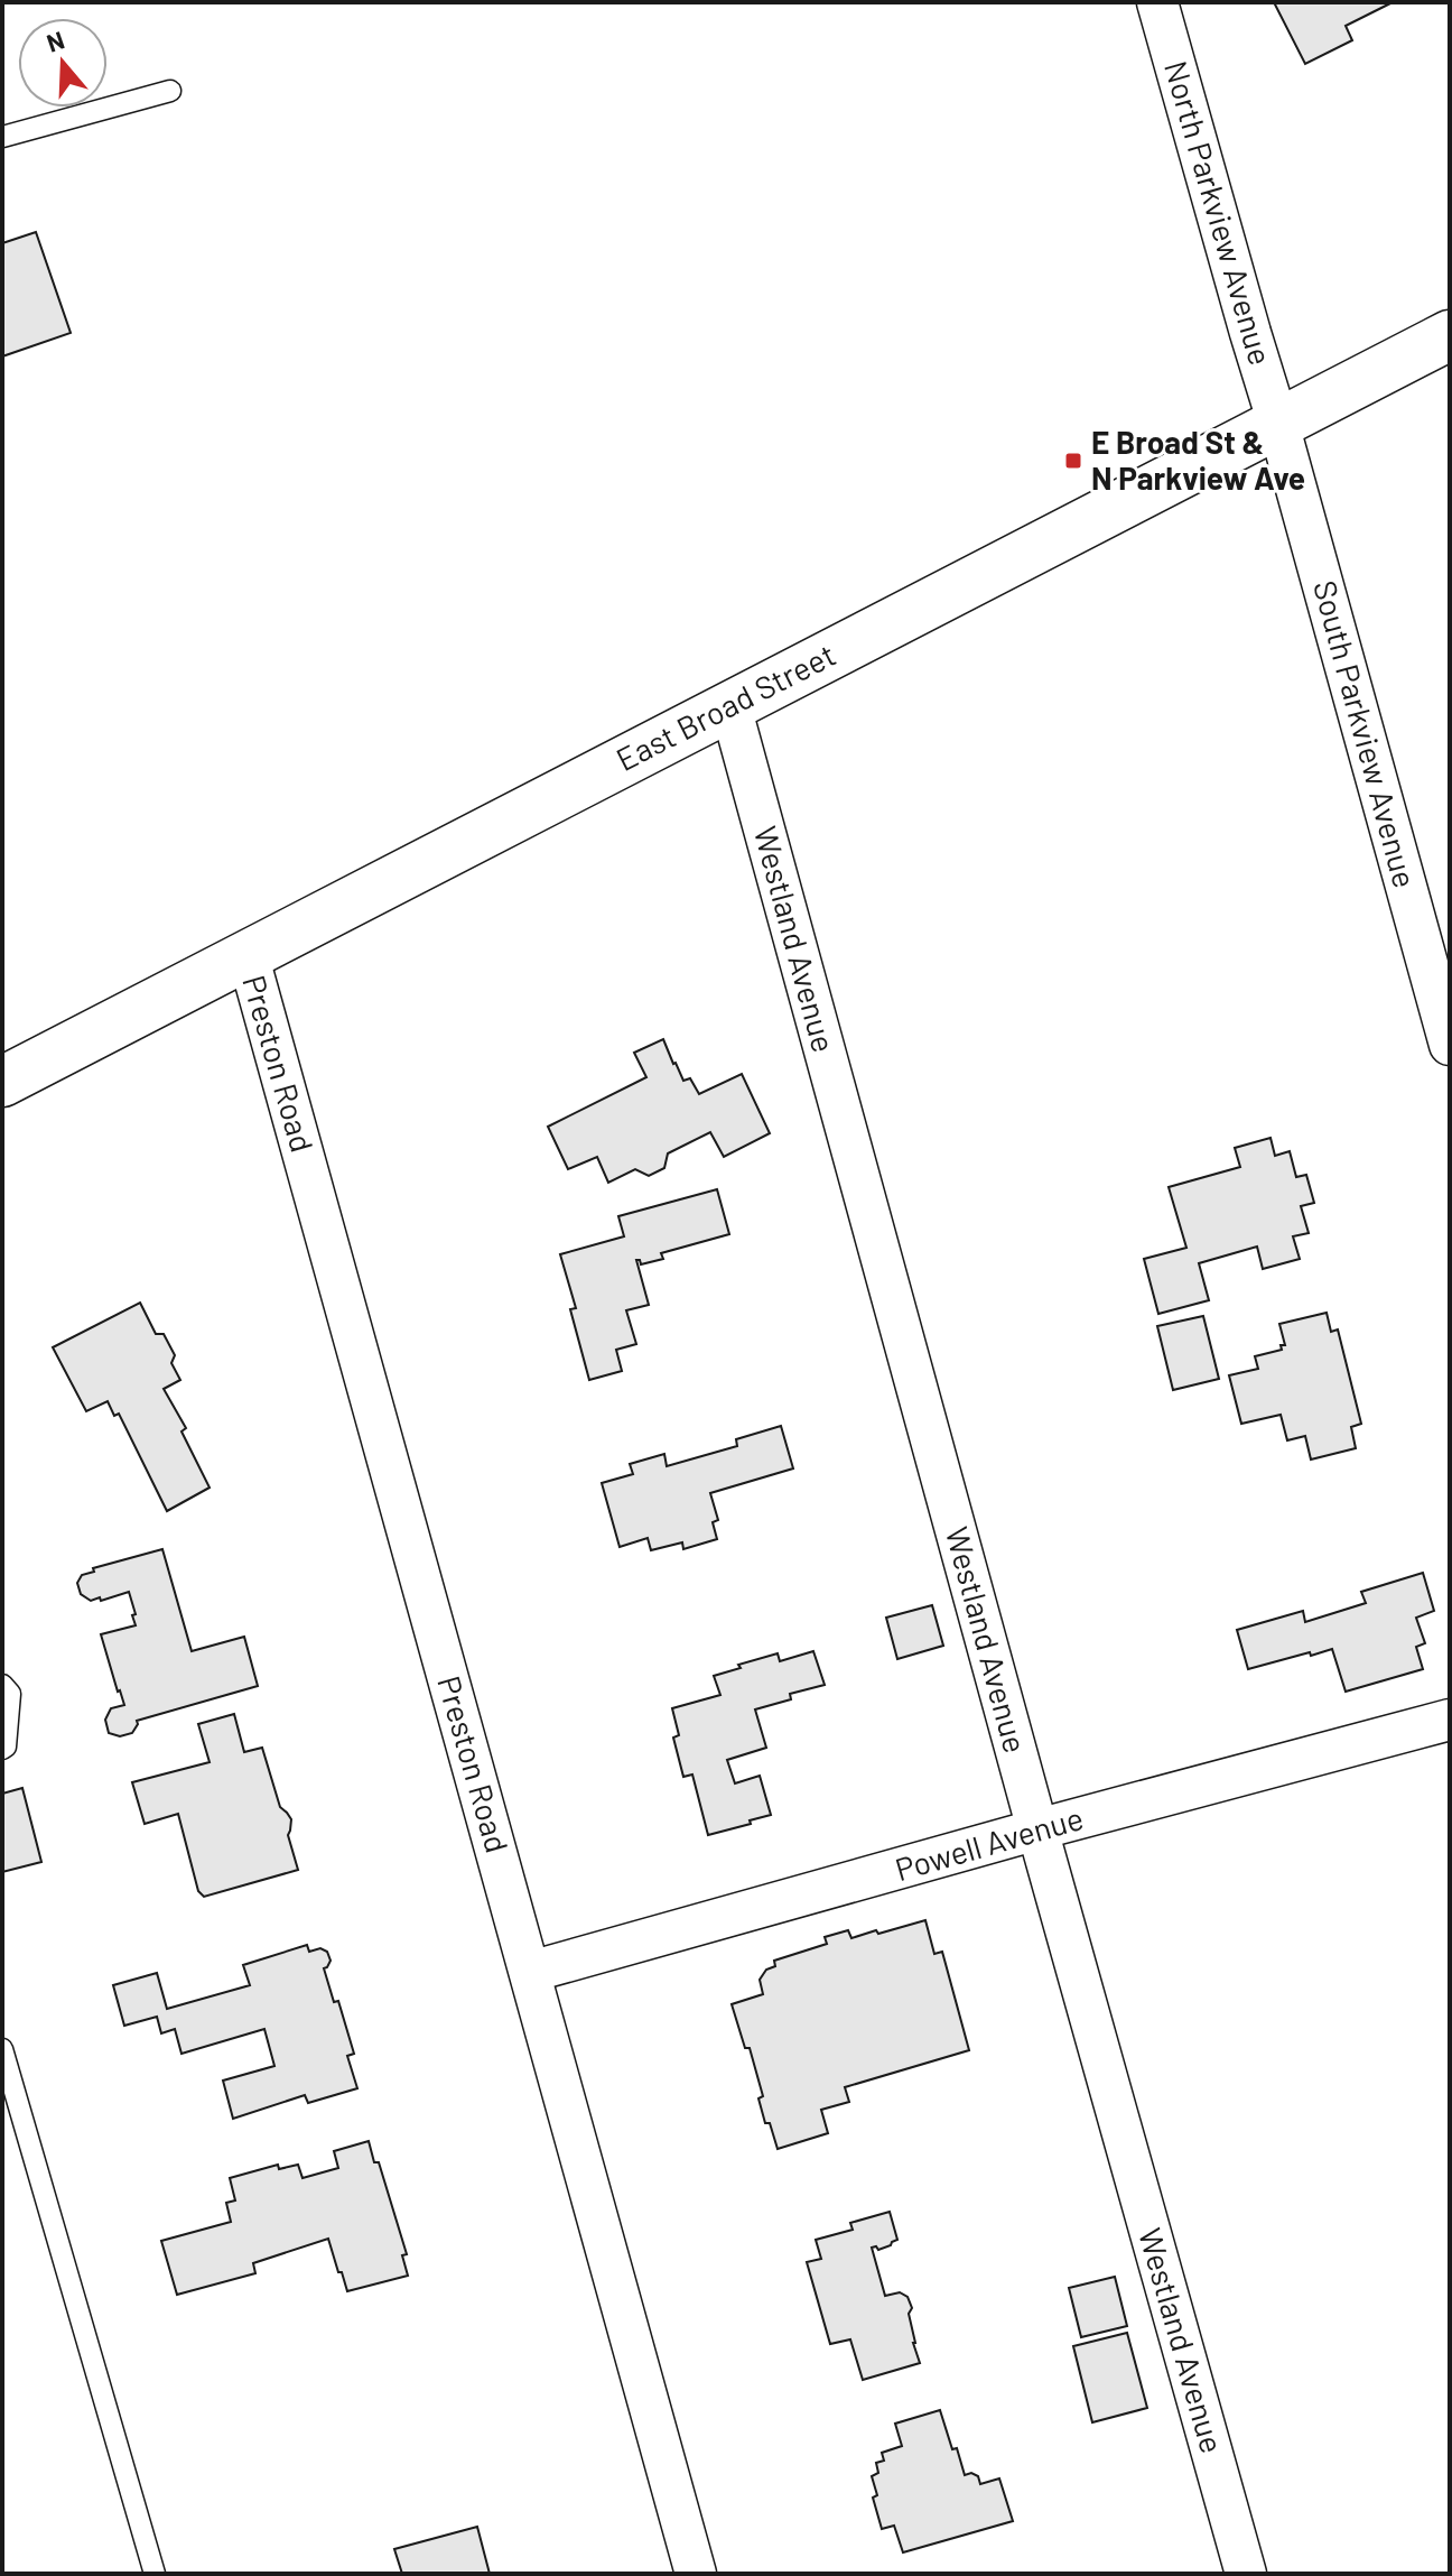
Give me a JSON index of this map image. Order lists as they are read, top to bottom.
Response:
{
  "streets": {
    "main road": ["East Broad Street"],
    "street": [
      "North Parkview Avenue",
      "South Parkview Avenue",
      "Westland Avenue",
      "Preston Road",
      "Powell Avenue"
    ]
  },
  "crossings": [
    ["North Parkview Avenue", "East Broad Street"],
    ["North Parkview Avenue", "South Parkview Avenue"],
    ["East Broad Street", "South Parkview Avenue"],
    ["East Broad Street", "Westland Avenue"],
    ["East Broad Street", "Preston Road"],
    ["Westland Avenue", "Powell Avenue"],
    ["Preston Road", "Powell Avenue"]
  ],
  "places": {
    "transit": ["E Broad St & N Parkview Ave"]
  },
  "north": "top"
}
